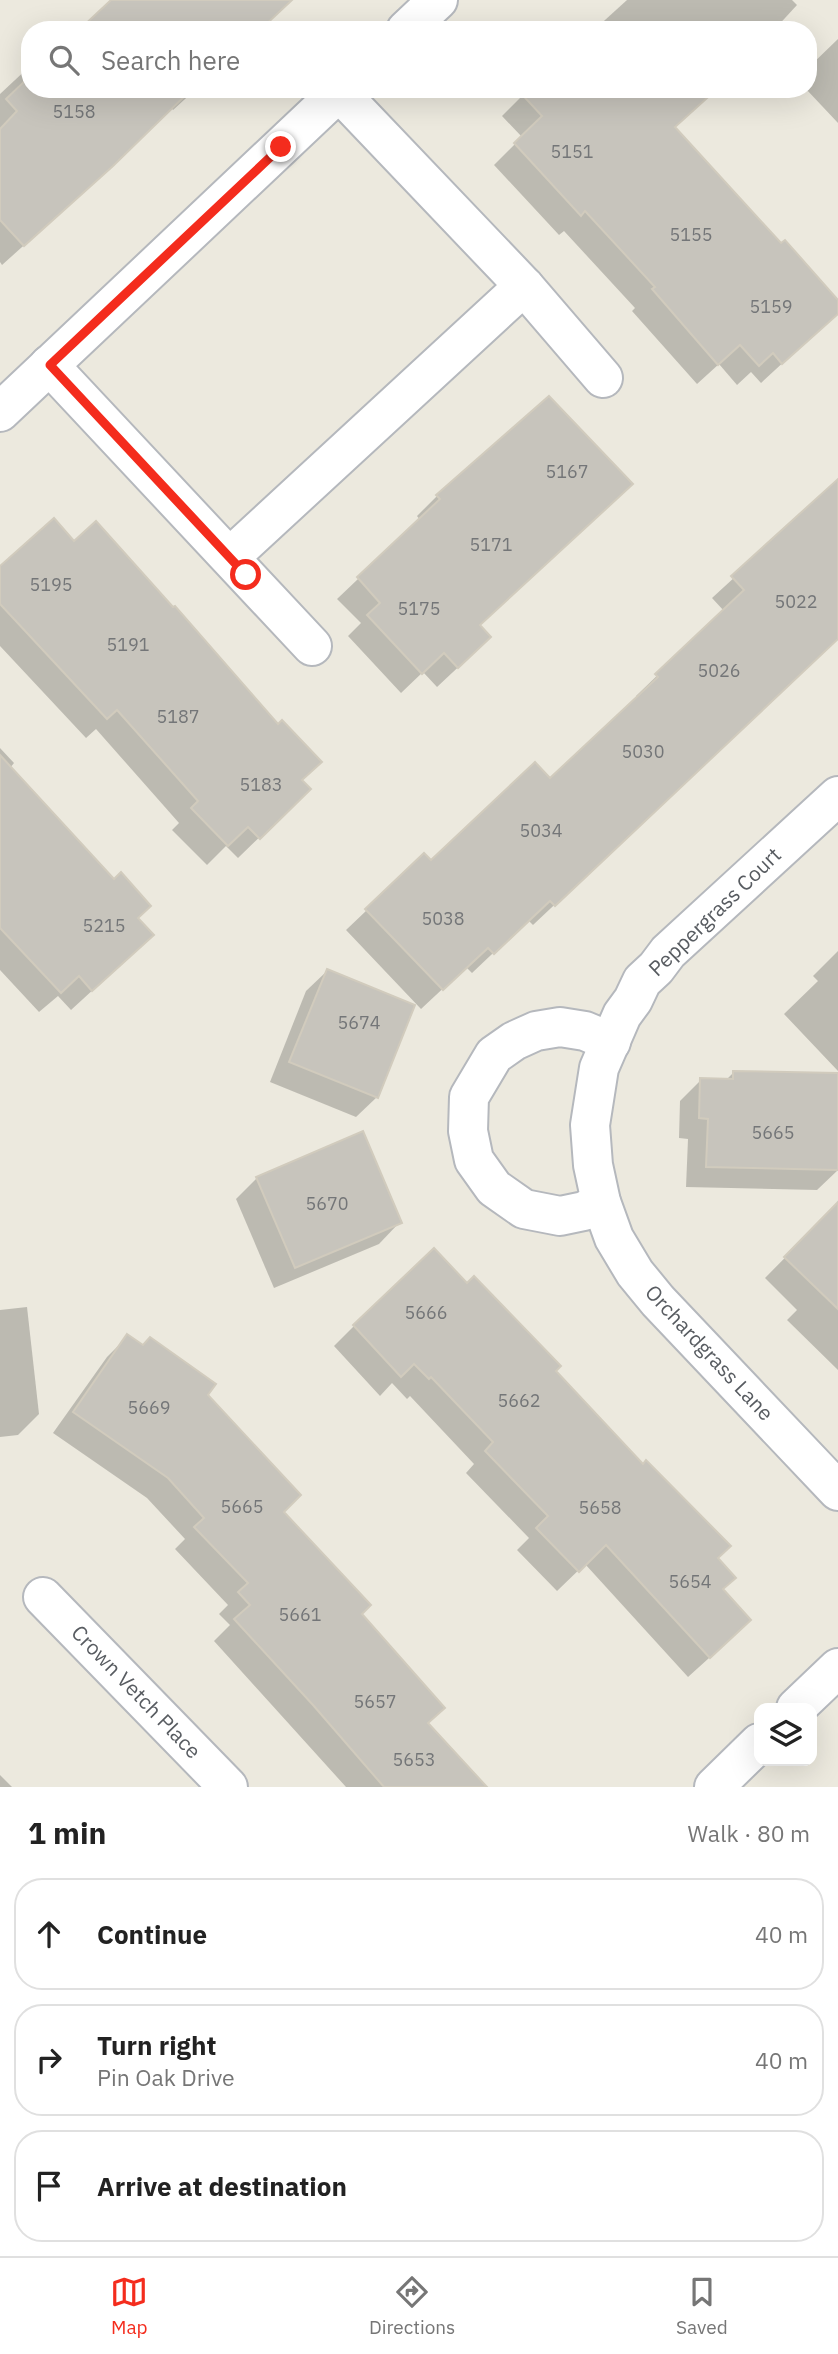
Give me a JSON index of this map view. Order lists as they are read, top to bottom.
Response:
{
  "streets": {
    "street": ["Peppergrass Court", "Orchardgrass Lane", "Crown Vetch Place"]
  },
  "crossings": [
    ["Peppergrass Court", "Orchardgrass Lane"]
  ],
  "house_numbers": [
    "5158",
    "5151",
    "5155",
    "5159",
    "5167",
    "5171",
    "5195",
    "5022",
    "5175",
    "5191",
    "5026",
    "5187",
    "5030",
    "5183",
    "5034",
    "5038",
    "5215",
    "5674",
    "5665",
    "5670",
    "5666",
    "5662",
    "5669",
    "5665",
    "5658",
    "5654",
    "5661",
    "5657",
    "5653"
  ],
  "page": {
    "search": "Search here",
    "heading": ["1 min", "Walk · 80 m"],
    "list": [
      ["Continue", "40 m"],
      ["Turn right", "Pin Oak Drive", "40 m"],
      "Arrive at destination"
    ],
    "nav": ["Map", "Directions", "Saved"]
  }
}
